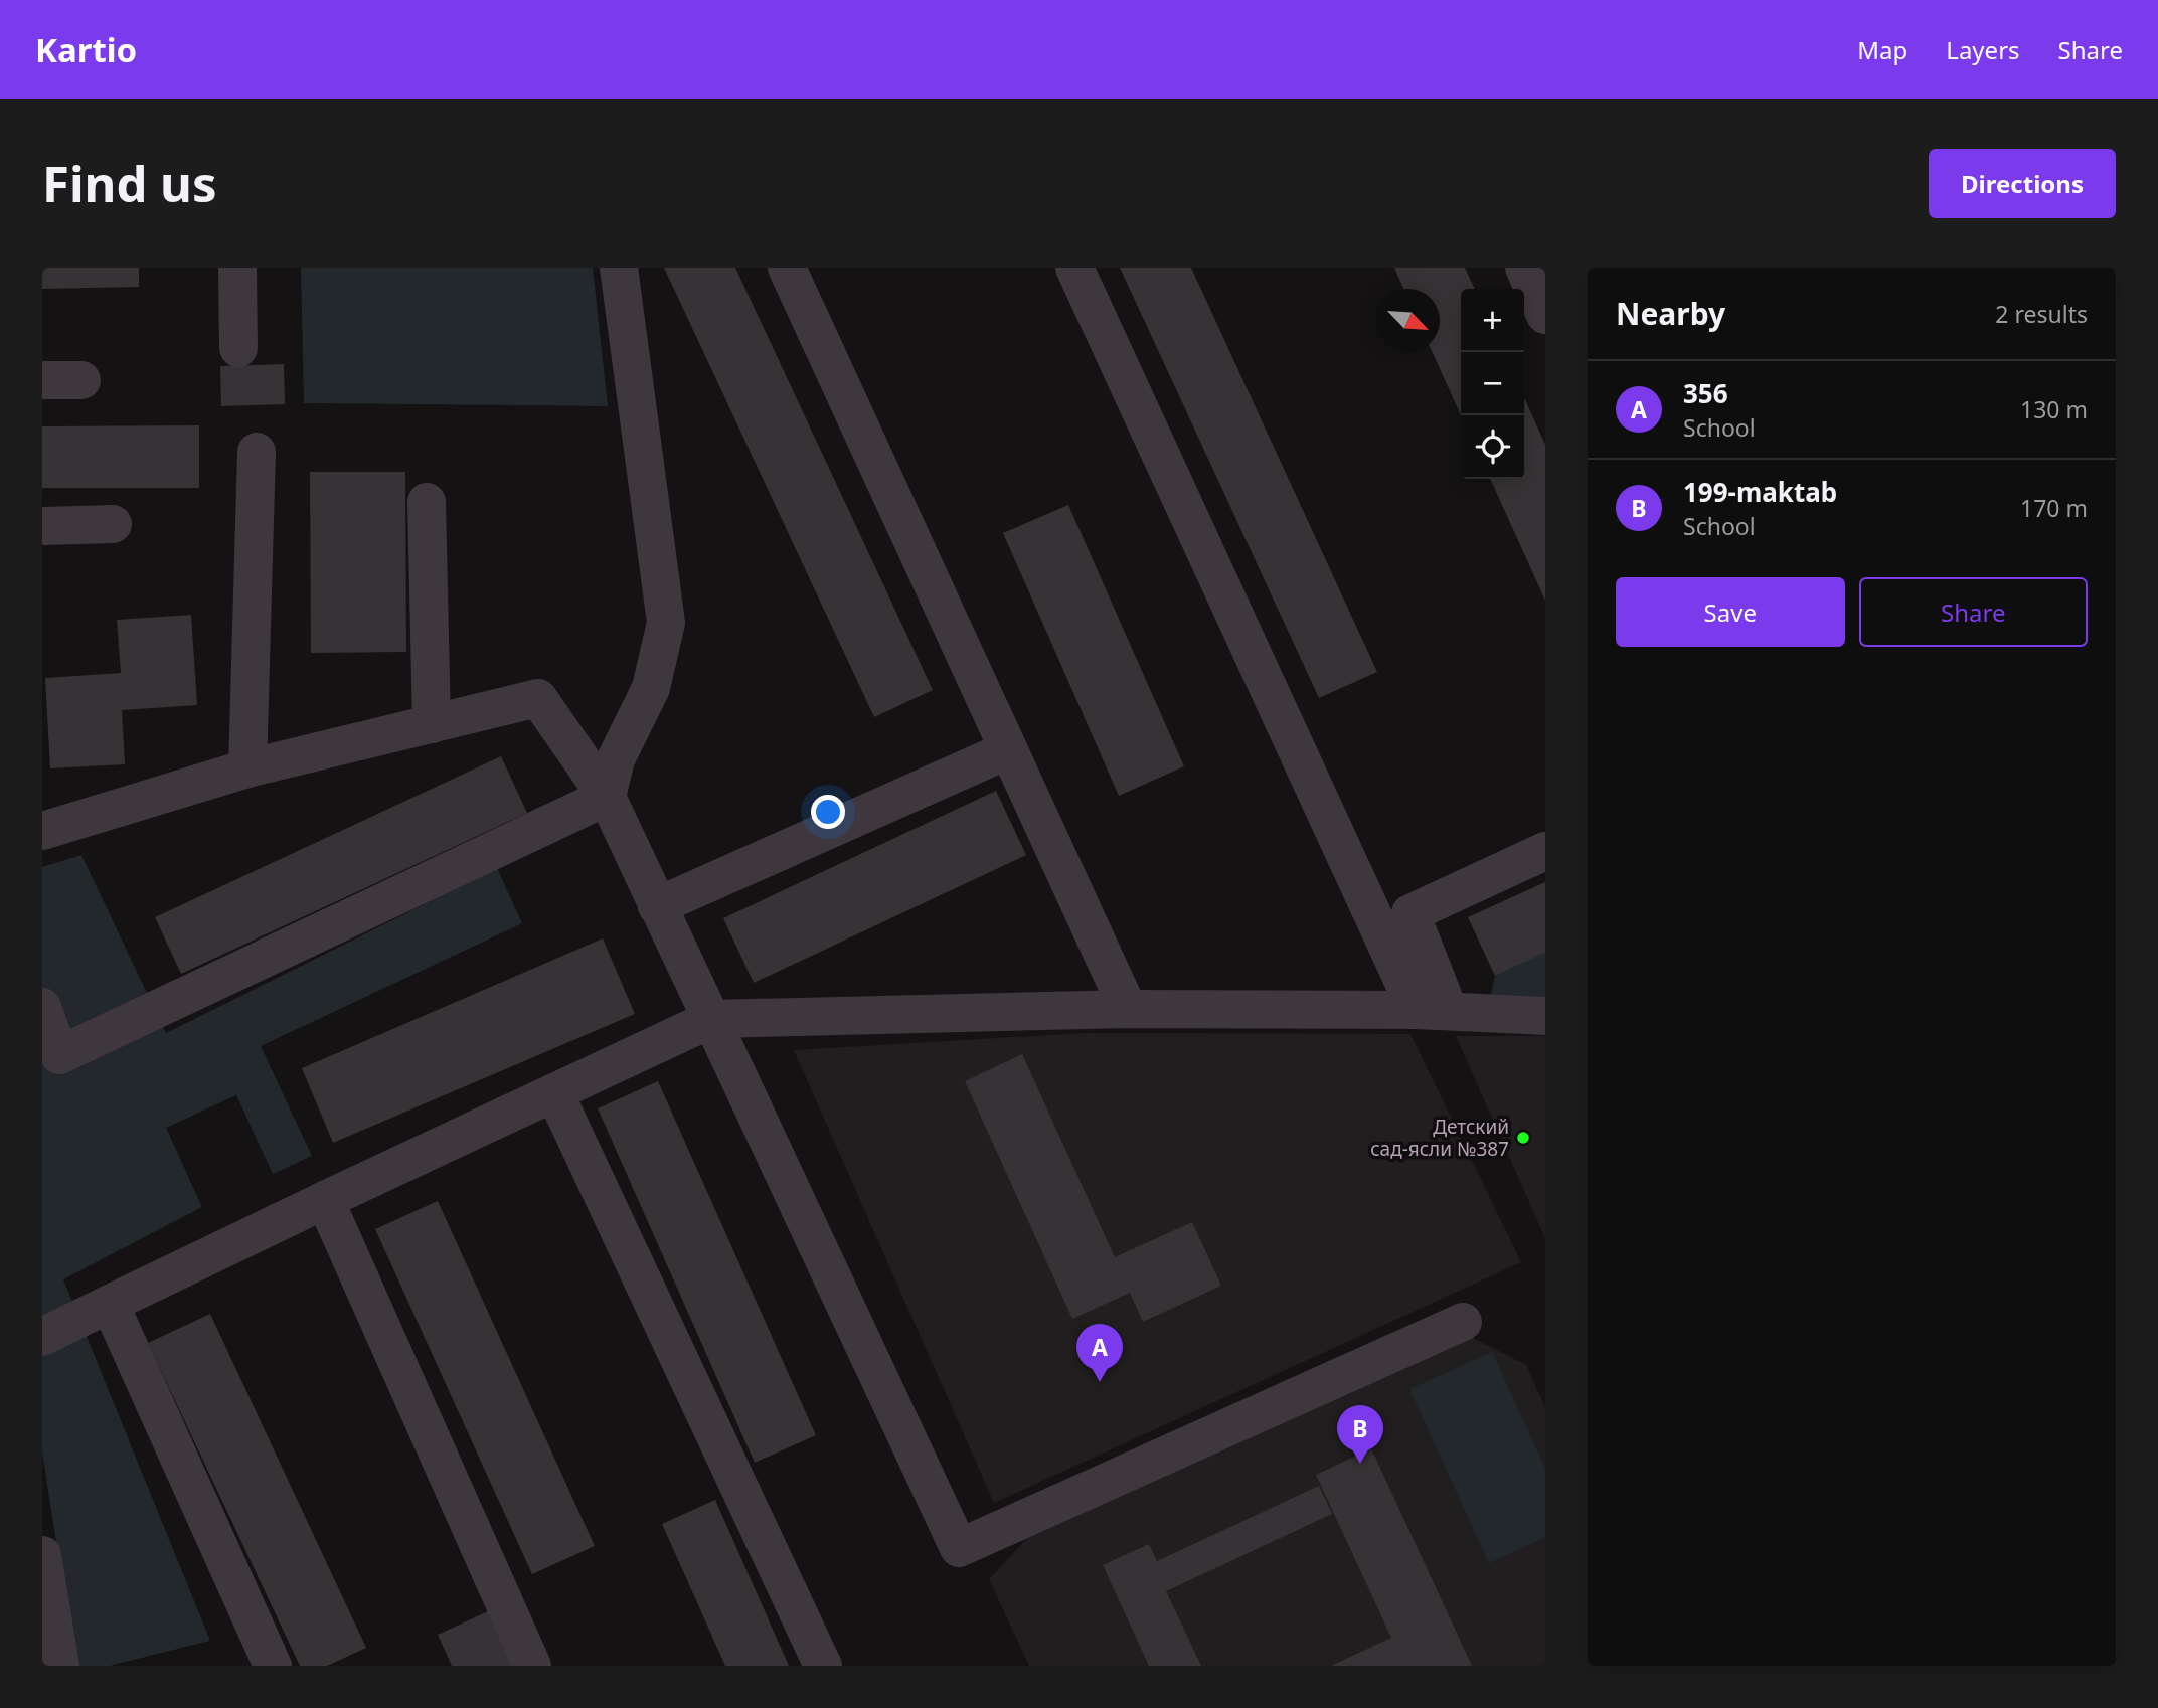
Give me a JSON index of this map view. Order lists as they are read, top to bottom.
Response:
{
  "places": ["Детский сад-ясли №387"],
  "north": "bottom right",
  "page": {
    "header": "Kartio",
    "nav": ["Map", "Layers", "Share"],
    "buttons": [
      "Directions",
      ["Save", "Share"]
    ],
    "title": "Find us",
    "heading": ["Nearby", "2 results"],
    "map_buttons": ["+", "−"],
    "list": [
      {
        "mark": "A",
        "name": "356",
        "note": "School",
        "value": "130 m"
      },
      {
        "mark": "B",
        "name": "199-maktab",
        "note": "School",
        "value": "170 m"
      }
    ],
    "pins": ["A", "B"]
  }
}
